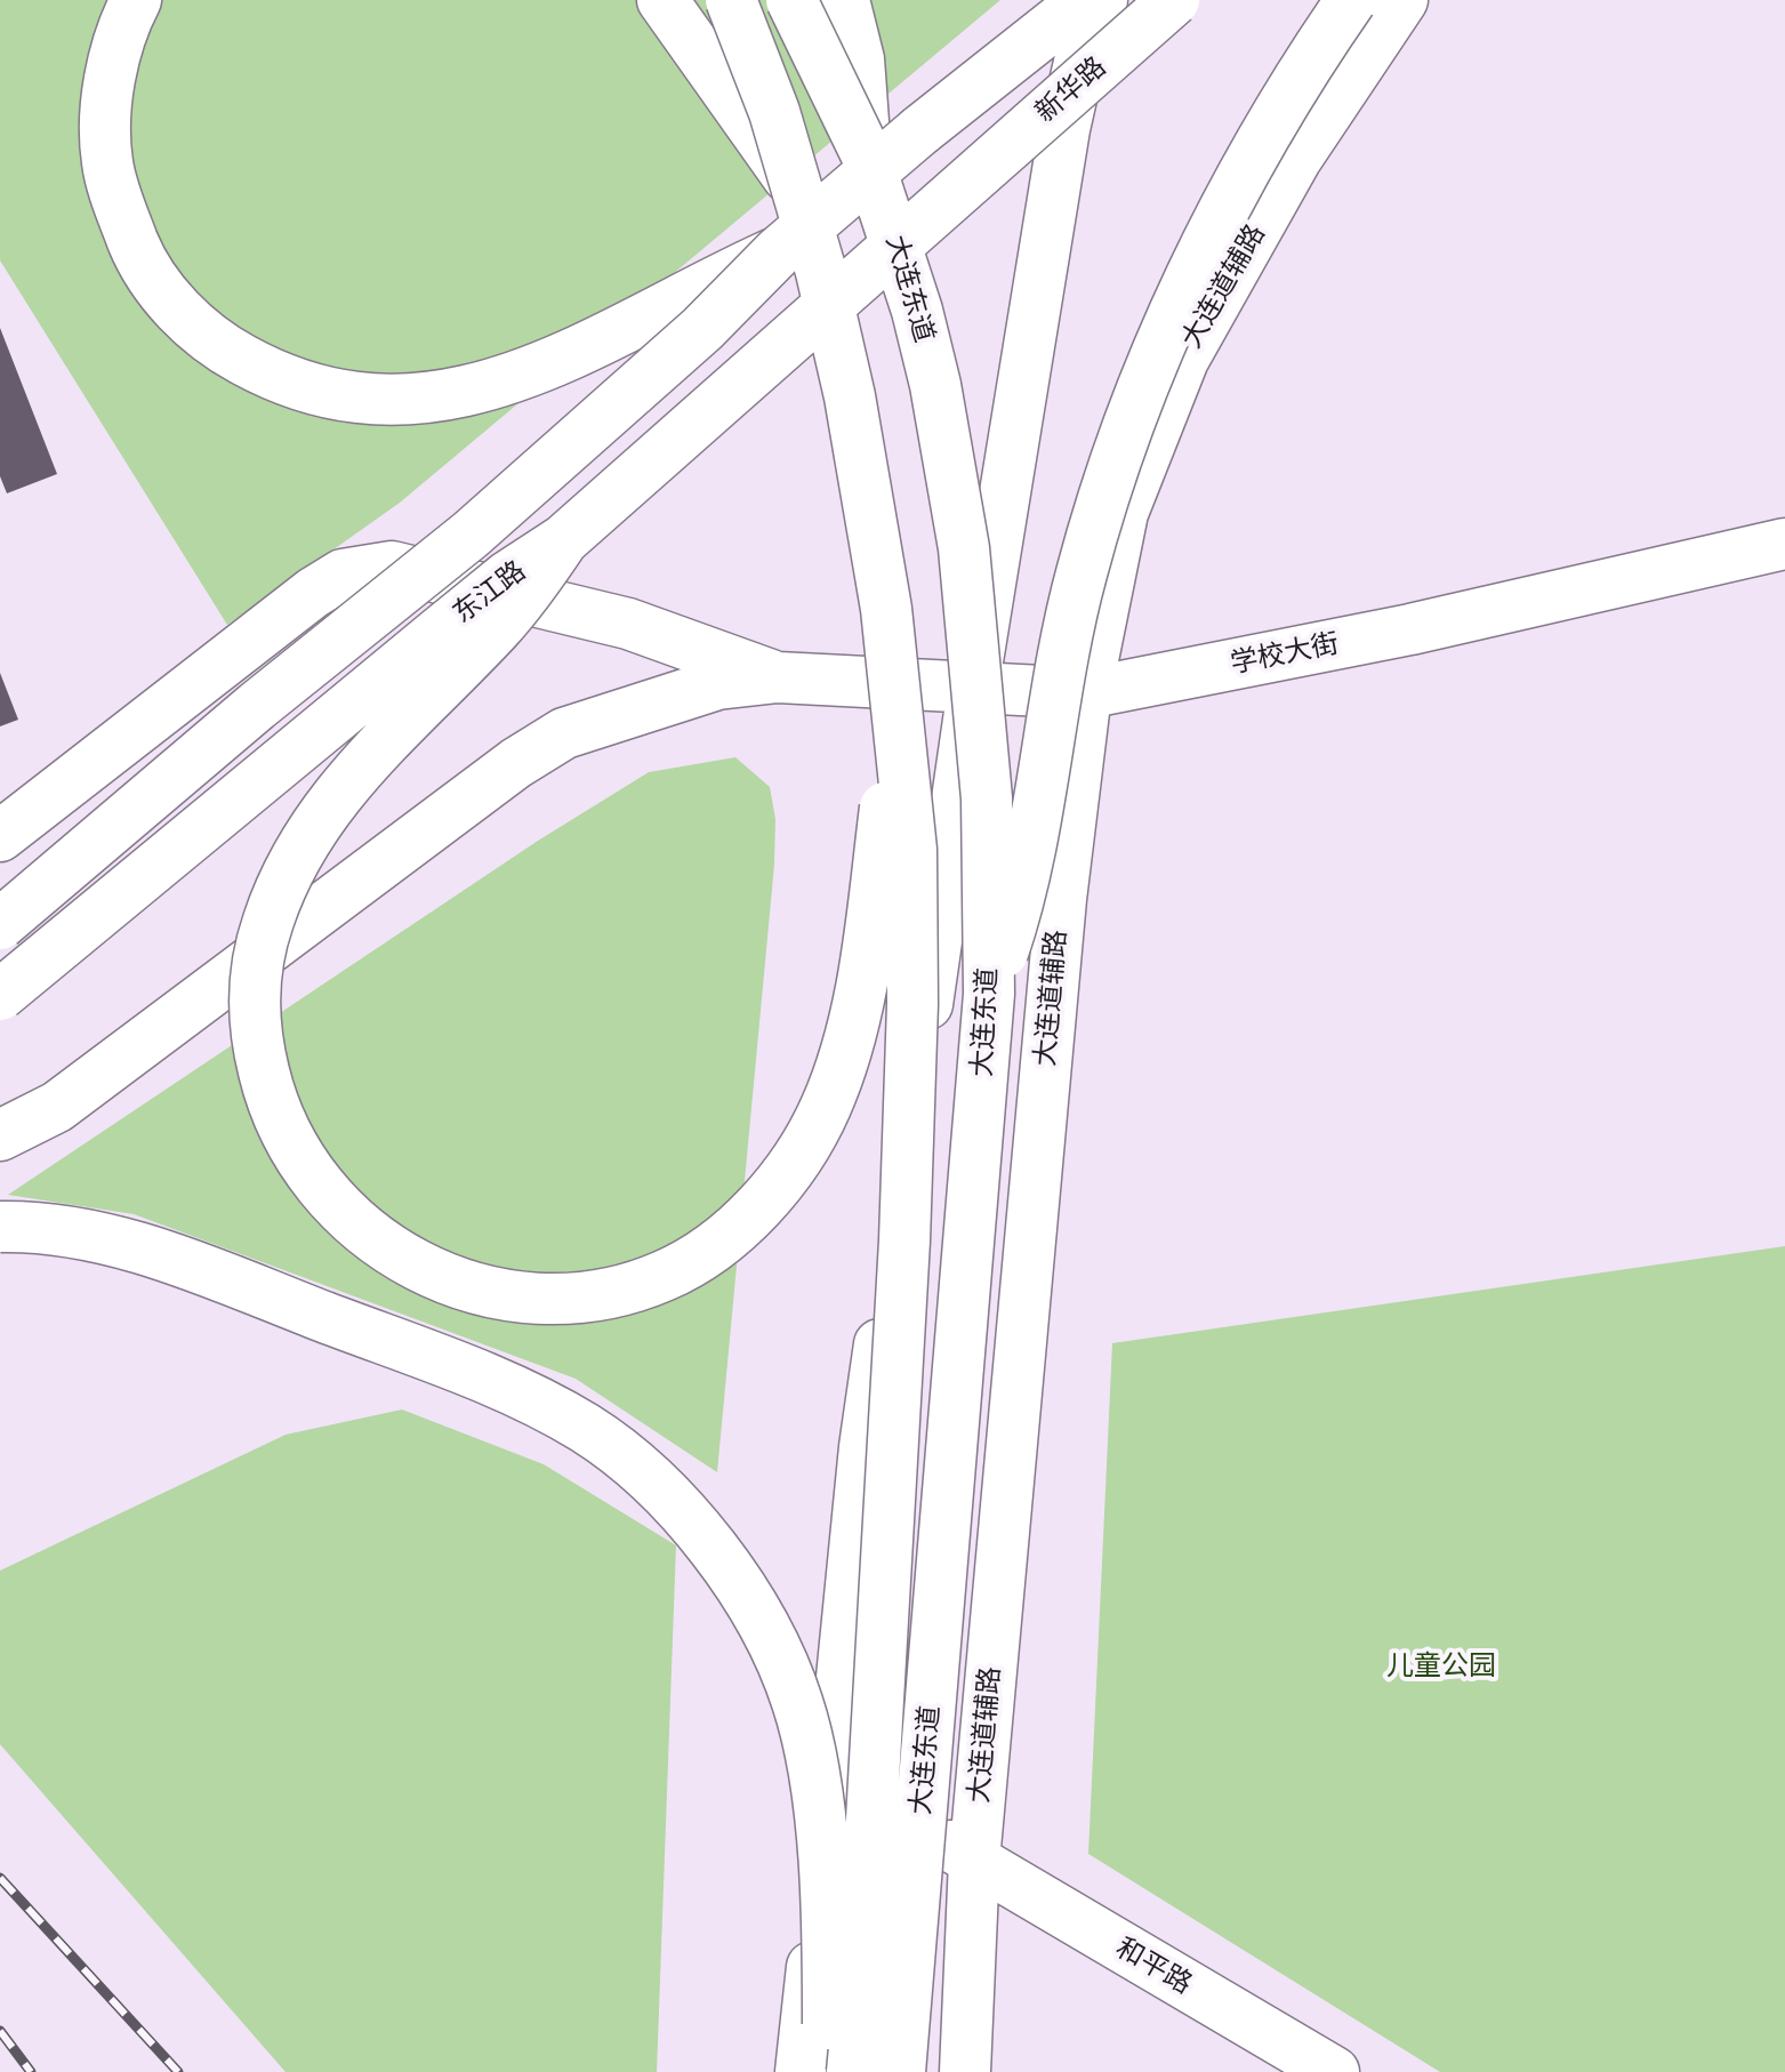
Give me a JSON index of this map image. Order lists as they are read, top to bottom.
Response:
{
  "streets": {
    "main road": [
      "新华路",
      "大连道辅路",
      "大连东道",
      "东江路",
      "学校大街",
      "和平路"
    ]
  },
  "crossings": [
    ["新华路", "东江路"],
    ["大连道辅路", "学校大街"],
    ["大连道辅路", "和平路"]
  ],
  "parks": ["儿童公园"]
}
